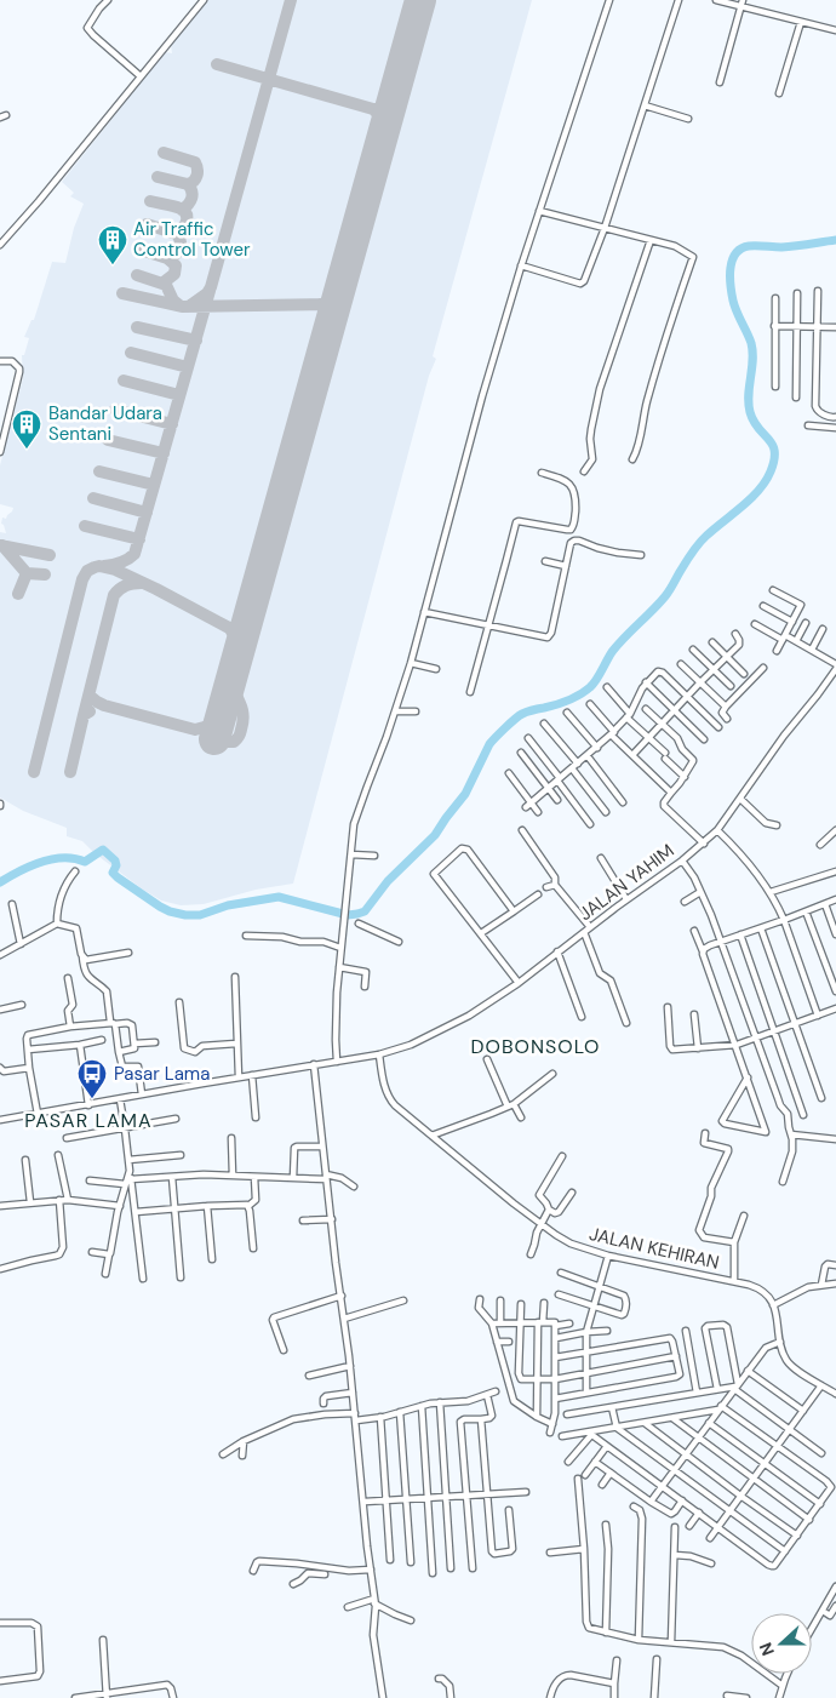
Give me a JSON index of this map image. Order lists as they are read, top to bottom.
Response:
{
  "streets": {
    "street": ["JALAN YAHIM", "JALAN KEHIRAN"]
  },
  "crossings": [
    ["JALAN YAHIM", "JALAN KEHIRAN"]
  ],
  "districts": ["DOBONSOLO", "PASAR LAMA"],
  "places": {
    "building": ["Air Traffic Control Tower", "Bandar Udara Sentani"],
    "bus stop": ["Pasar Lama"]
  },
  "north": "left"
}
